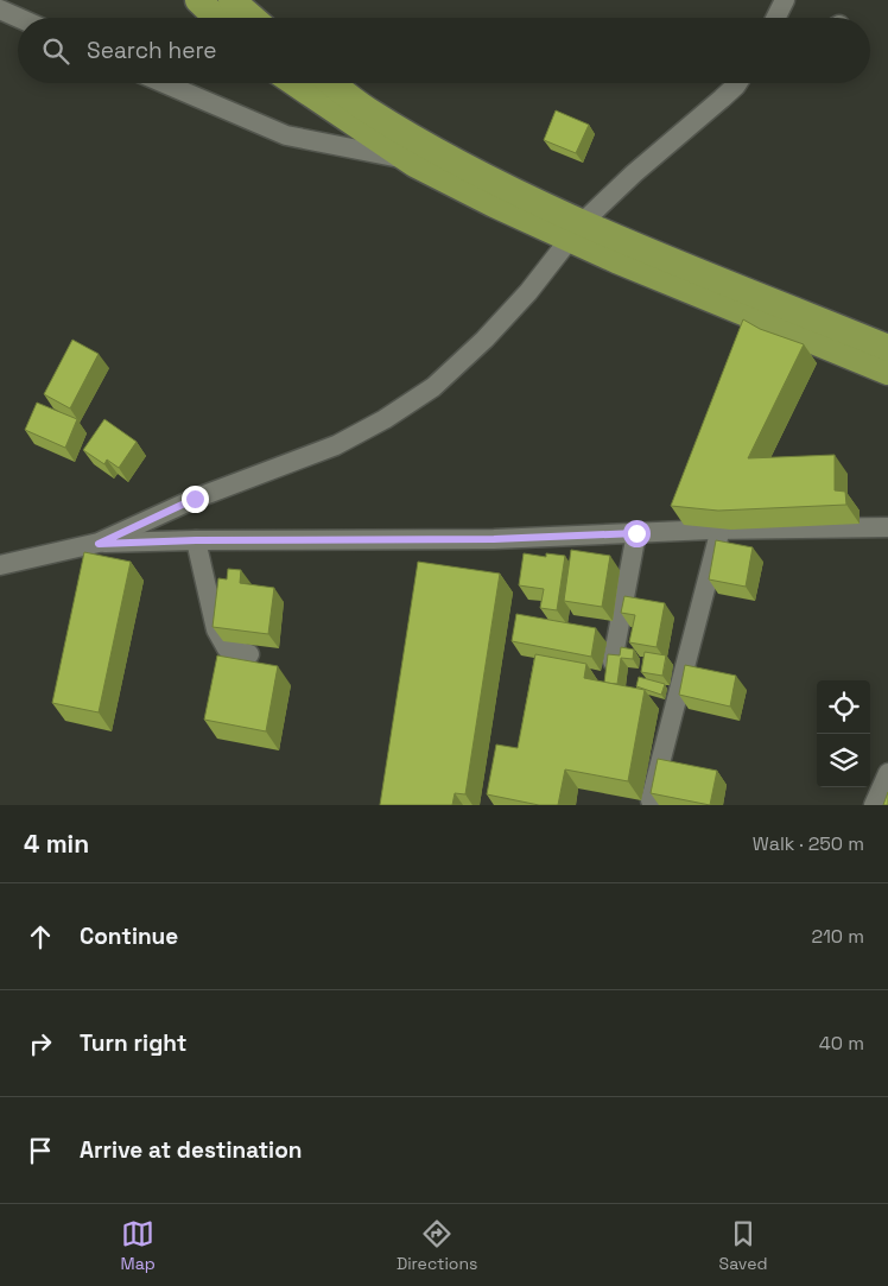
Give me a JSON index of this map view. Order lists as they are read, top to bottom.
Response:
{
  "page": {
    "search": "Search here",
    "heading": ["4 min", "Walk · 250 m"],
    "list": [
      ["Continue", "210 m"],
      ["Turn right", "40 m"],
      "Arrive at destination"
    ],
    "nav": ["Map", "Directions", "Saved"]
  }
}
